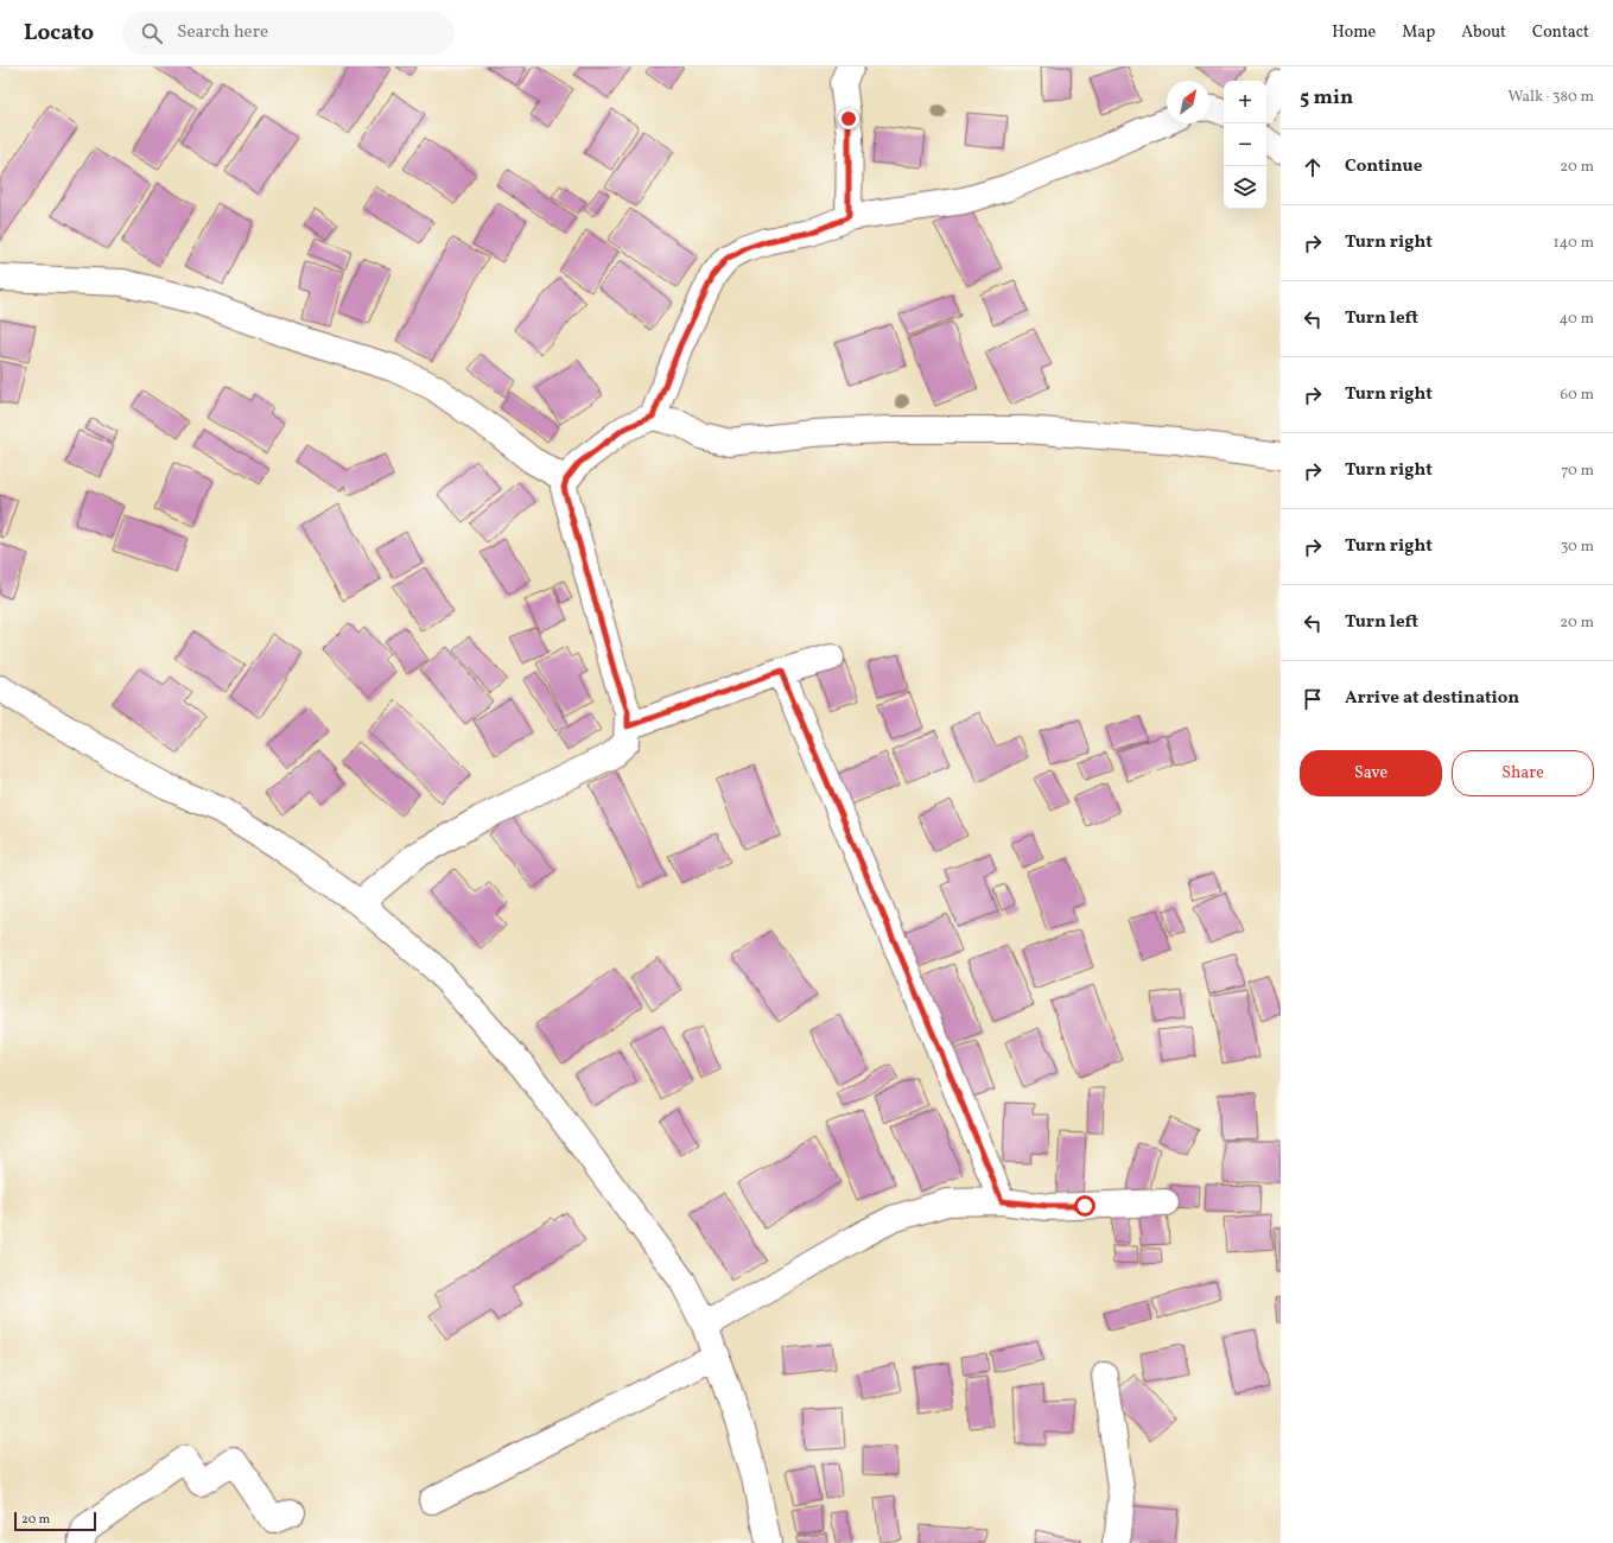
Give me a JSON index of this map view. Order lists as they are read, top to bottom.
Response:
{
  "scale_bar": "20 m",
  "north": "top right",
  "page": {
    "header": "Locato",
    "search": "Search here",
    "nav": [
      "Home",
      "Map",
      "About",
      "Contact"
    ],
    "heading": ["5 min", "Walk · 380 m"],
    "map_buttons": ["+", "−"],
    "list": [
      ["Continue", "20 m"],
      ["Turn right", "140 m"],
      ["Turn left", "40 m"],
      ["Turn right", "60 m"],
      ["Turn right", "70 m"],
      ["Turn right", "30 m"],
      ["Turn left", "20 m"],
      "Arrive at destination"
    ],
    "buttons": ["Save", "Share"],
    "scale": "20 m"
  }
}
